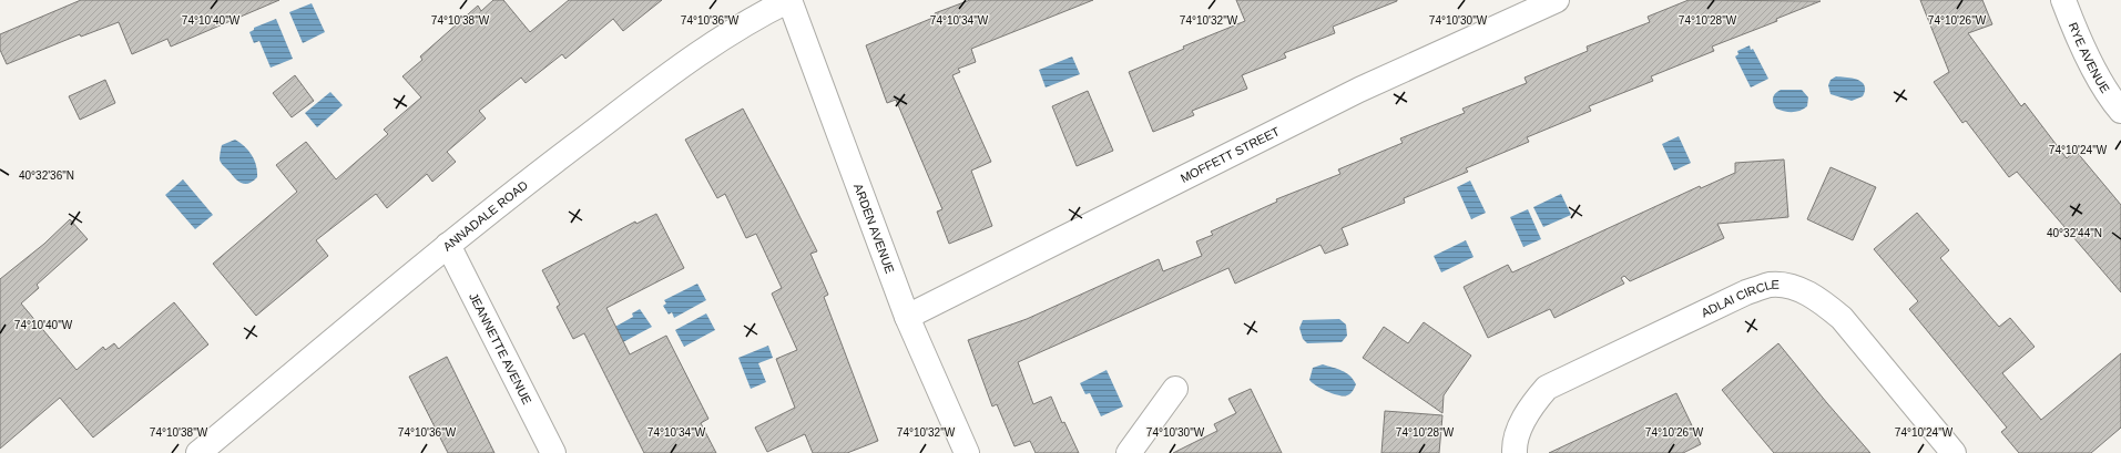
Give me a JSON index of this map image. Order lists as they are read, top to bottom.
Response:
{
  "streets": {
    "street": [
      "RYE AVENUE",
      "MOFFETT STREET",
      "ANNADALE ROAD",
      "ARDEN AVENUE",
      "ADLAI CIRCLE",
      "JEANNETTE AVENUE"
    ]
  },
  "crossings": [
    ["MOFFETT STREET", "ARDEN AVENUE"],
    ["ANNADALE ROAD", "ARDEN AVENUE"],
    ["ANNADALE ROAD", "JEANNETTE AVENUE"]
  ],
  "coordinates": [
    "74°10'30\"W",
    "74°10'28\"W",
    "74°10'26\"W",
    "74°10'40\"W",
    "74°10'38\"W",
    "74°10'36\"W",
    "74°10'34\"W",
    "74°10'32\"W",
    "74°10'24\"W",
    "40°32'36\"N",
    "40°32'44\"N"
  ]
}
